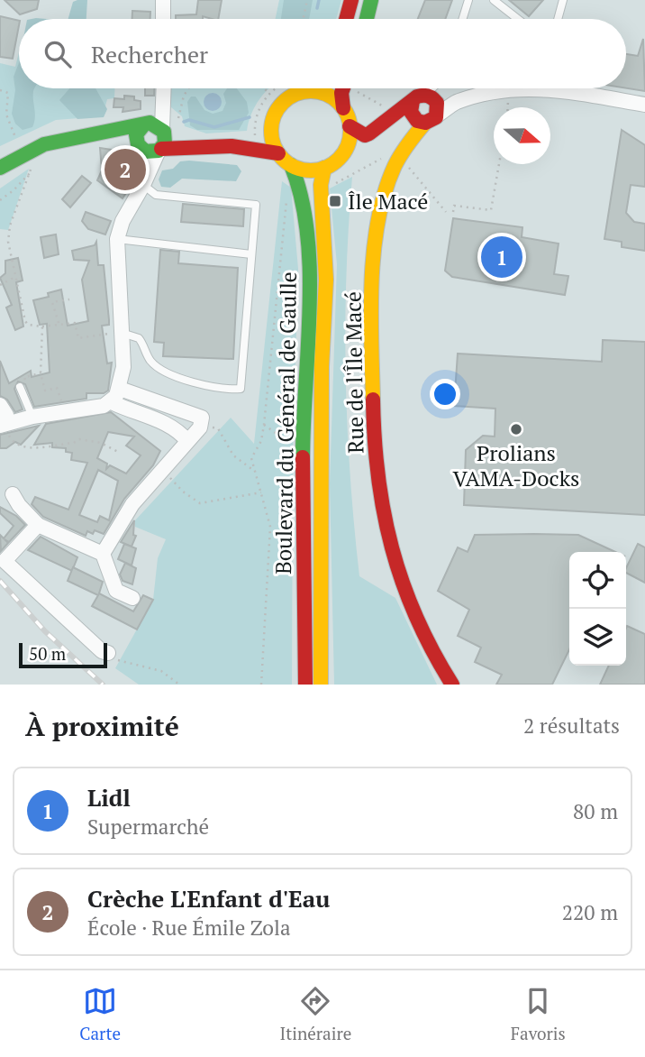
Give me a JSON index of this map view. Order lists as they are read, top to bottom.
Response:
{
  "streets": {
    "main road": ["Rue de l'Île Macé", "Boulevard du Général de Gaulle"]
  },
  "places": {
    "transit": ["Île Macé"],
    "other": ["Prolians VAMA-Docks"]
  },
  "scale_bar": "50 m",
  "north": "right",
  "page": {
    "search": "Rechercher",
    "pins": ["2", "1"],
    "scale": "50 m",
    "heading": ["À proximité", "2 résultats"],
    "list": [
      {
        "mark": "1",
        "name": "Lidl",
        "note": "Supermarché",
        "value": "80 m"
      },
      {
        "mark": "2",
        "name": "Crèche L'Enfant d'Eau",
        "note": "École · Rue Émile Zola",
        "value": "220 m"
      }
    ],
    "nav": ["Carte", "Itinéraire", "Favoris"]
  }
}
